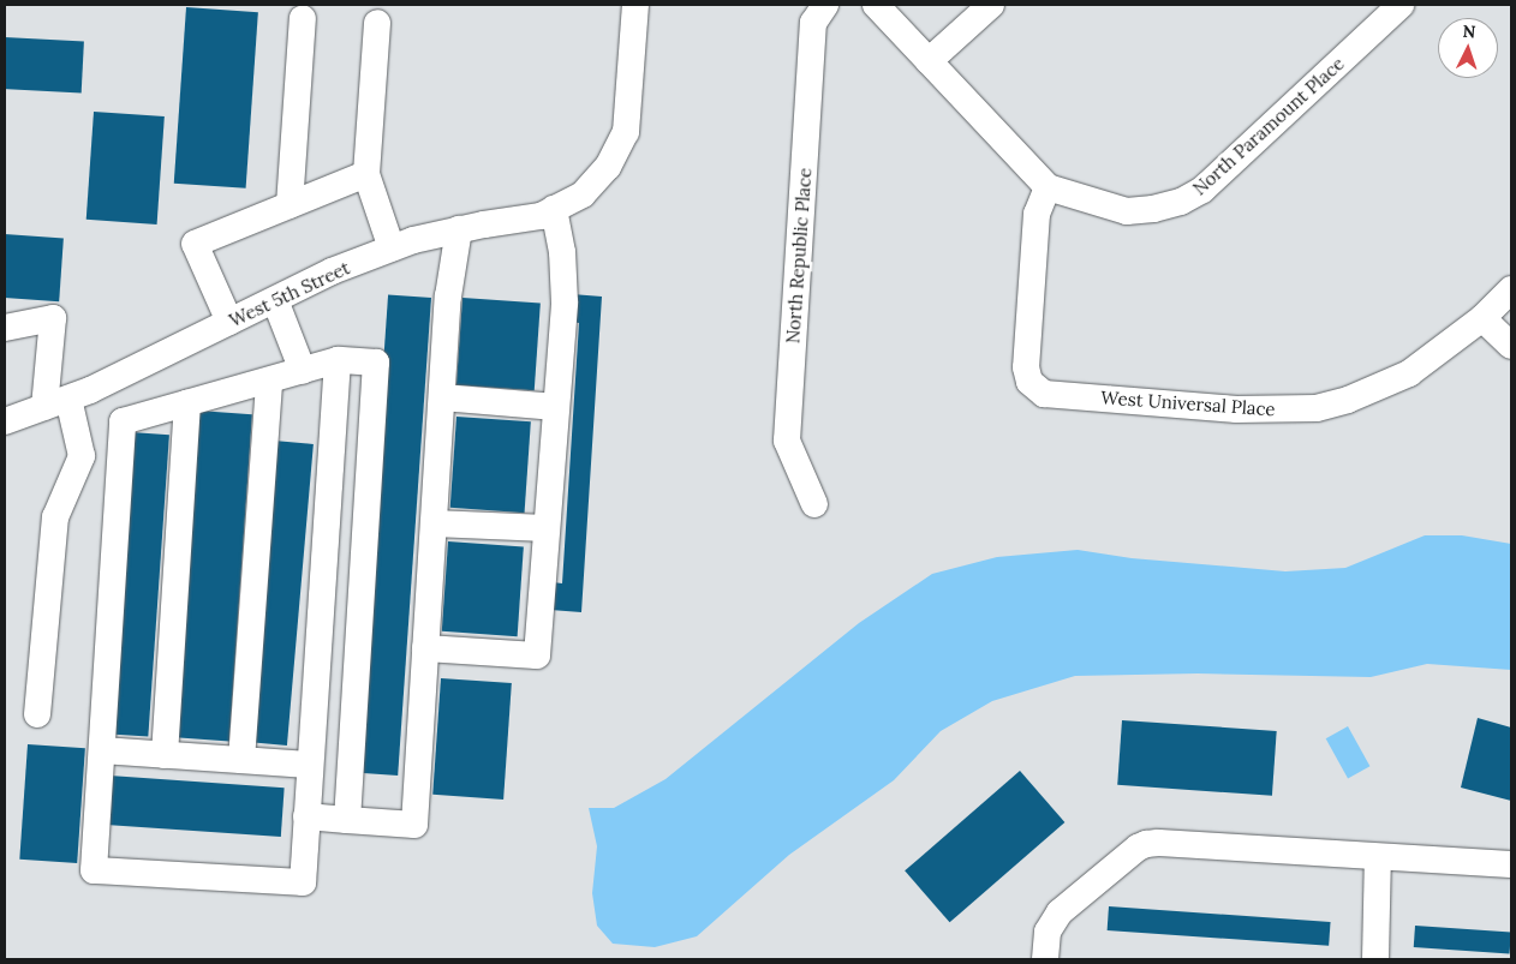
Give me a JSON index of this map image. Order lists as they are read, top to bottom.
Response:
{
  "streets": {
    "street": [
      "North Paramount Place",
      "North Republic Place",
      "West 5th Street",
      "West Universal Place"
    ]
  },
  "crossings": [
    ["North Paramount Place", "West Universal Place"]
  ],
  "north": "top"
}
